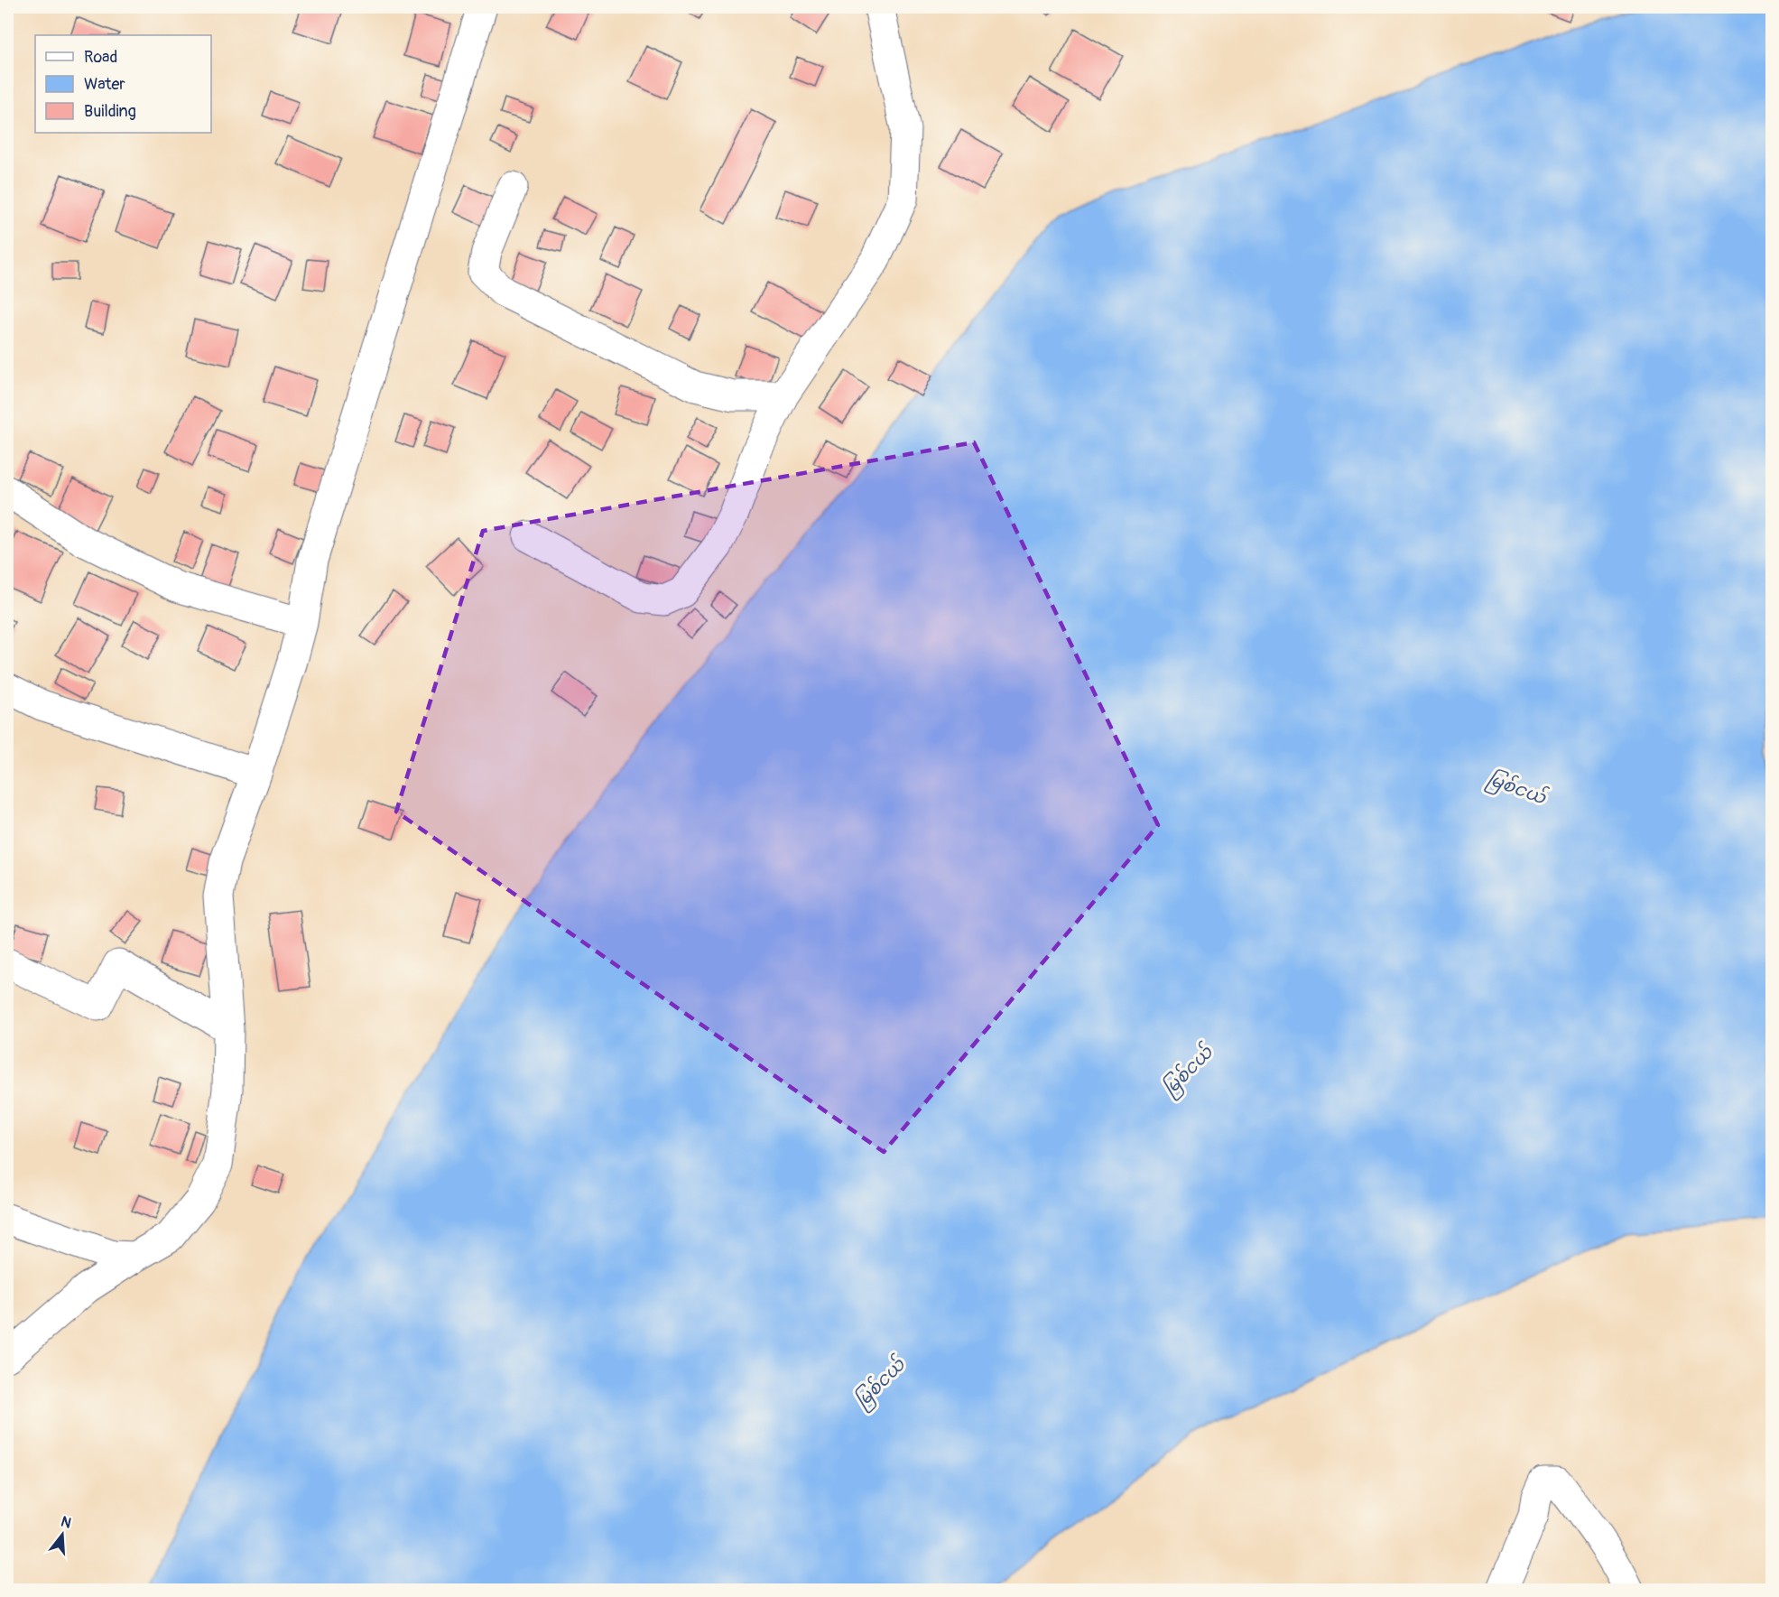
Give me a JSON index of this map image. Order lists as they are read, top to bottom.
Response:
{
  "water": ["မြစ်ငယ်"],
  "legend": ["Road", "Water", "Building"],
  "north": "top"
}
